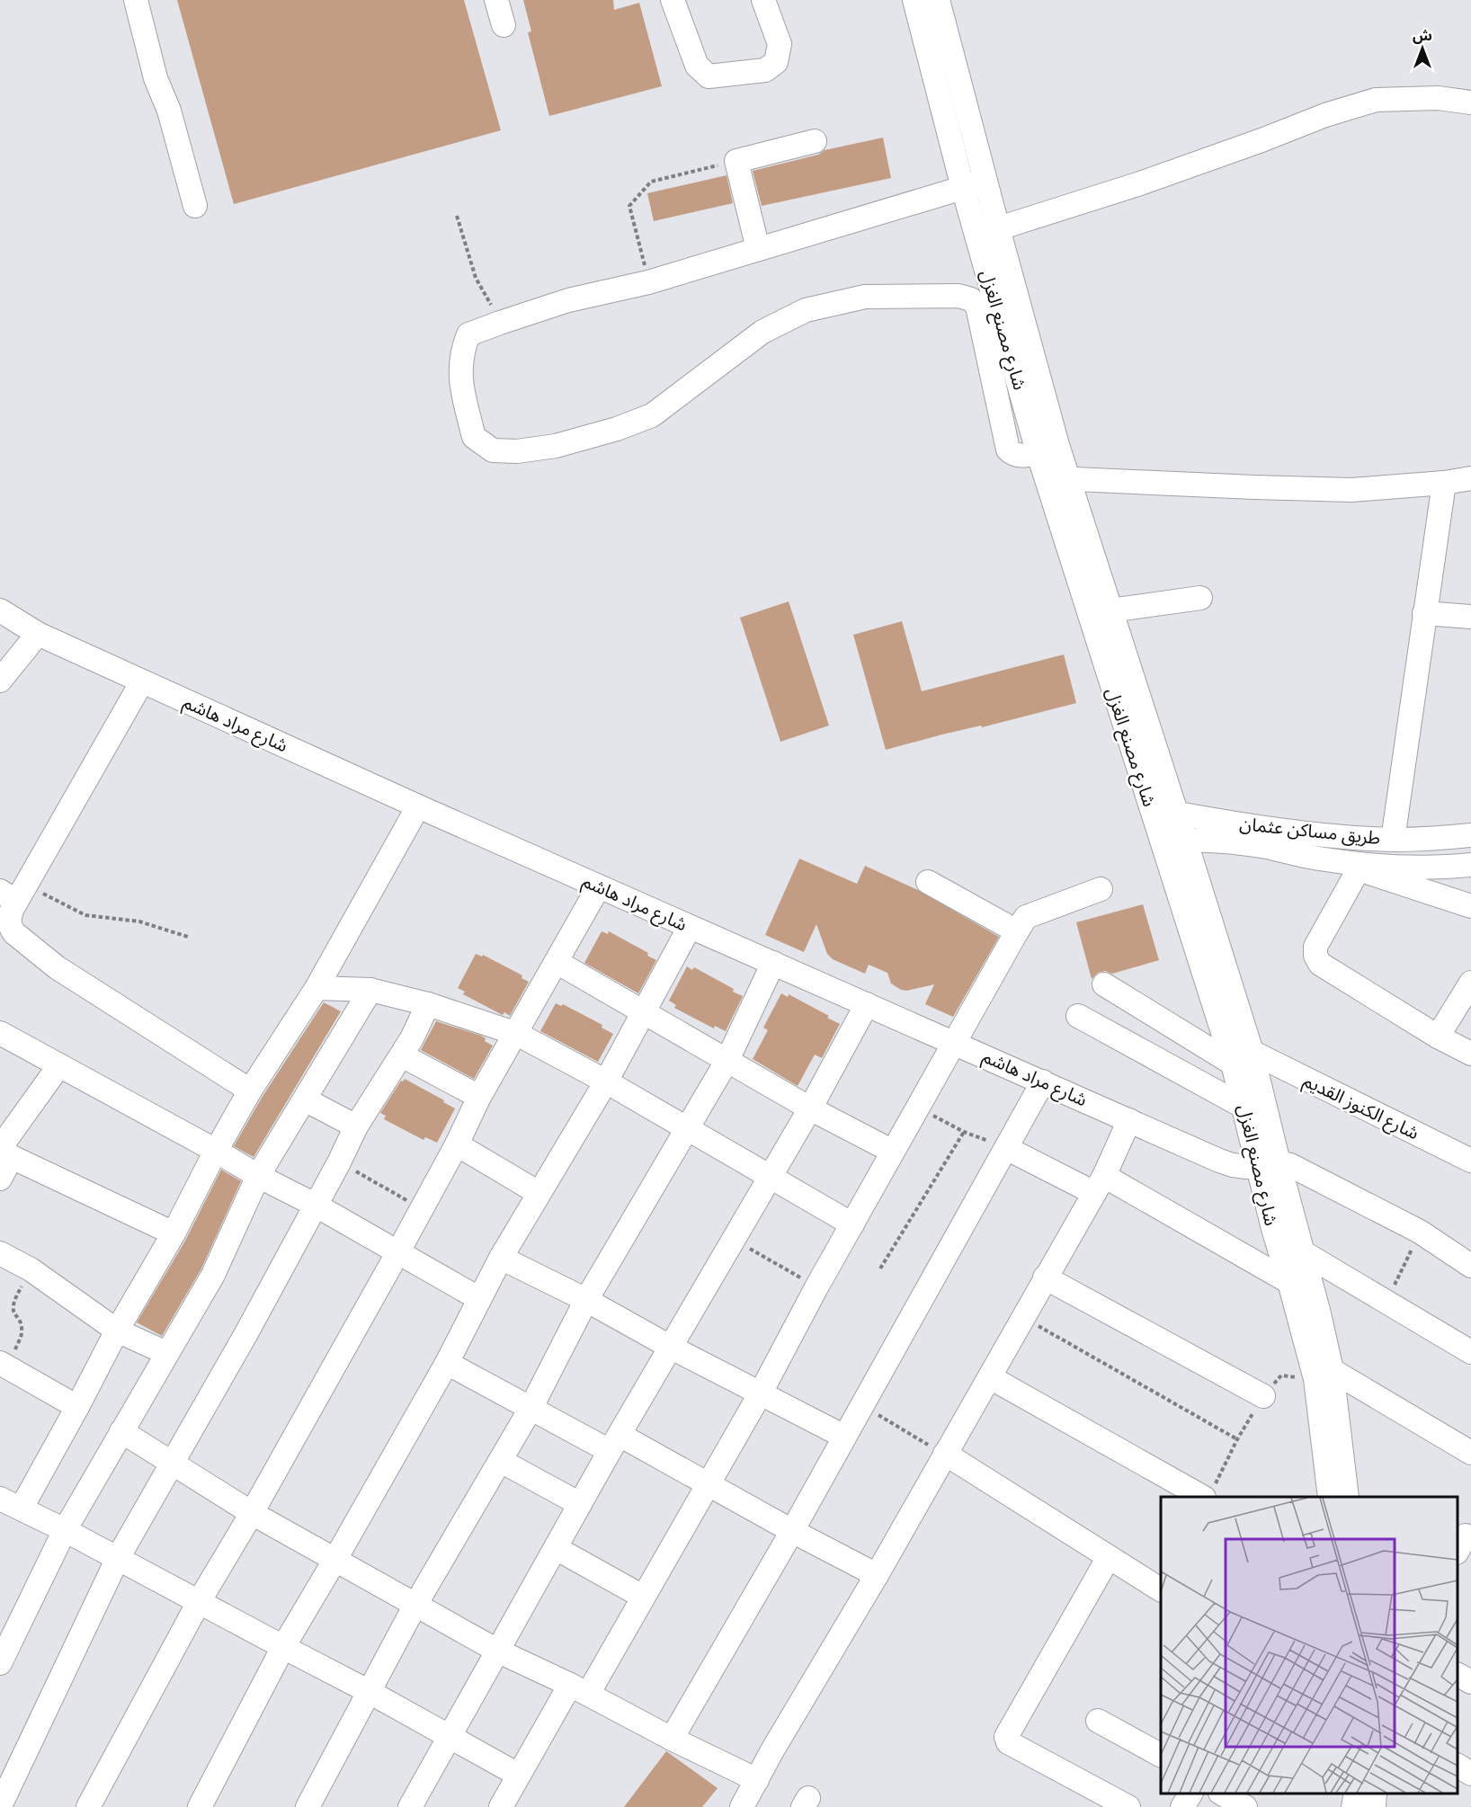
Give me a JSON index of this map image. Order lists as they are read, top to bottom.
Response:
{
  "streets": {
    "street": [
      "شارع مصنع الغزل",
      "شارع مراد هاشم",
      "طريق مساكن عثمان",
      "شارع الكنوز القديم"
    ]
  },
  "crossings": [
    ["شارع مصنع الغزل", "شارع مراد هاشم"],
    ["شارع مصنع الغزل", "طريق مساكن عثمان"],
    ["شارع مصنع الغزل", "شارع الكنوز القديم"]
  ],
  "north": "top"
}
